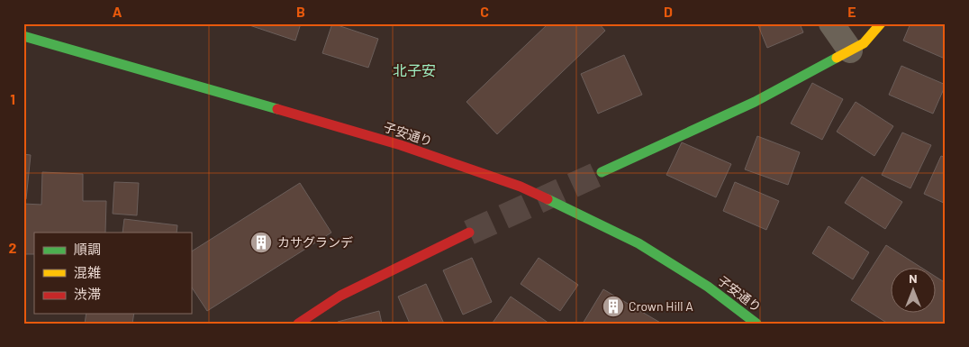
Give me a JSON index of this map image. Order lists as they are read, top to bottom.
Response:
{
  "streets": {
    "street": ["子安通り"]
  },
  "districts": ["北子安"],
  "places": {
    "building": ["カサグランデ", "Crown Hill A"]
  },
  "legend": ["順調", "混雑", "渋滞"],
  "north": "top",
  "grid": {
    "columns": [
      "A",
      "B",
      "C",
      "D",
      "E"
    ],
    "rows": ["1", "2"]
  }
}
